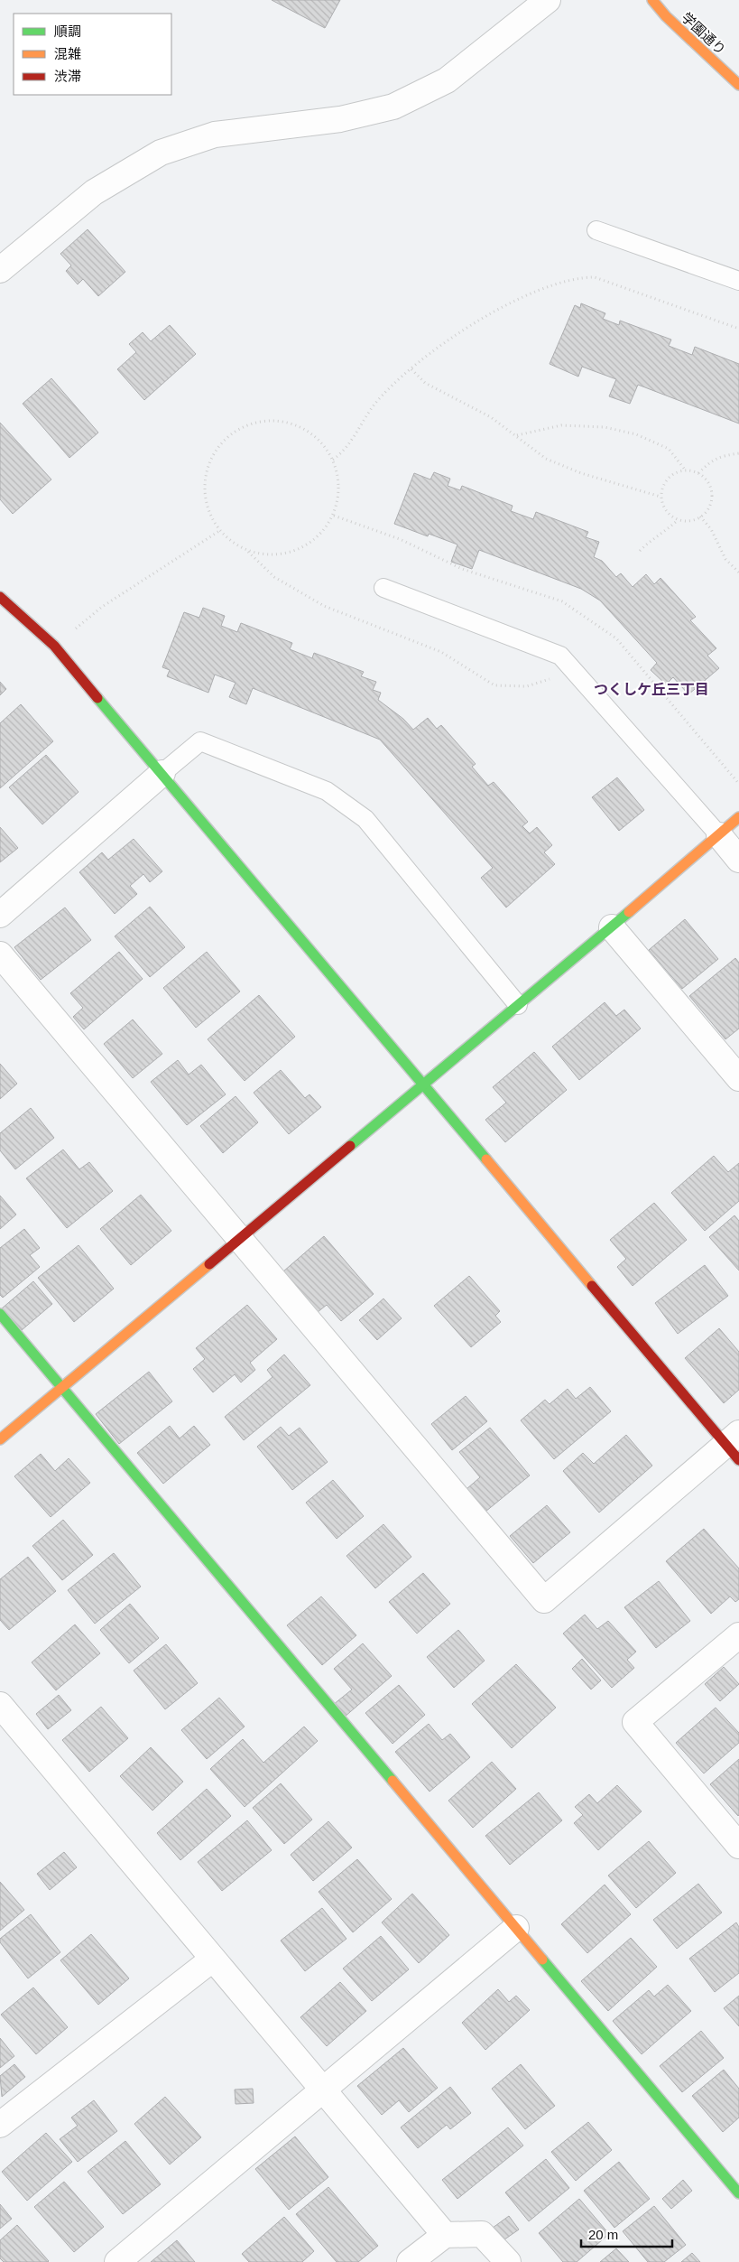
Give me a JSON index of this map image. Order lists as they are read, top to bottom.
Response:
{
  "streets": {
    "street": ["学園通り"]
  },
  "districts": ["つくしケ丘三丁目"],
  "legend": ["順調", "混雑", "渋滞"],
  "scale_bar": "20 m"
}
